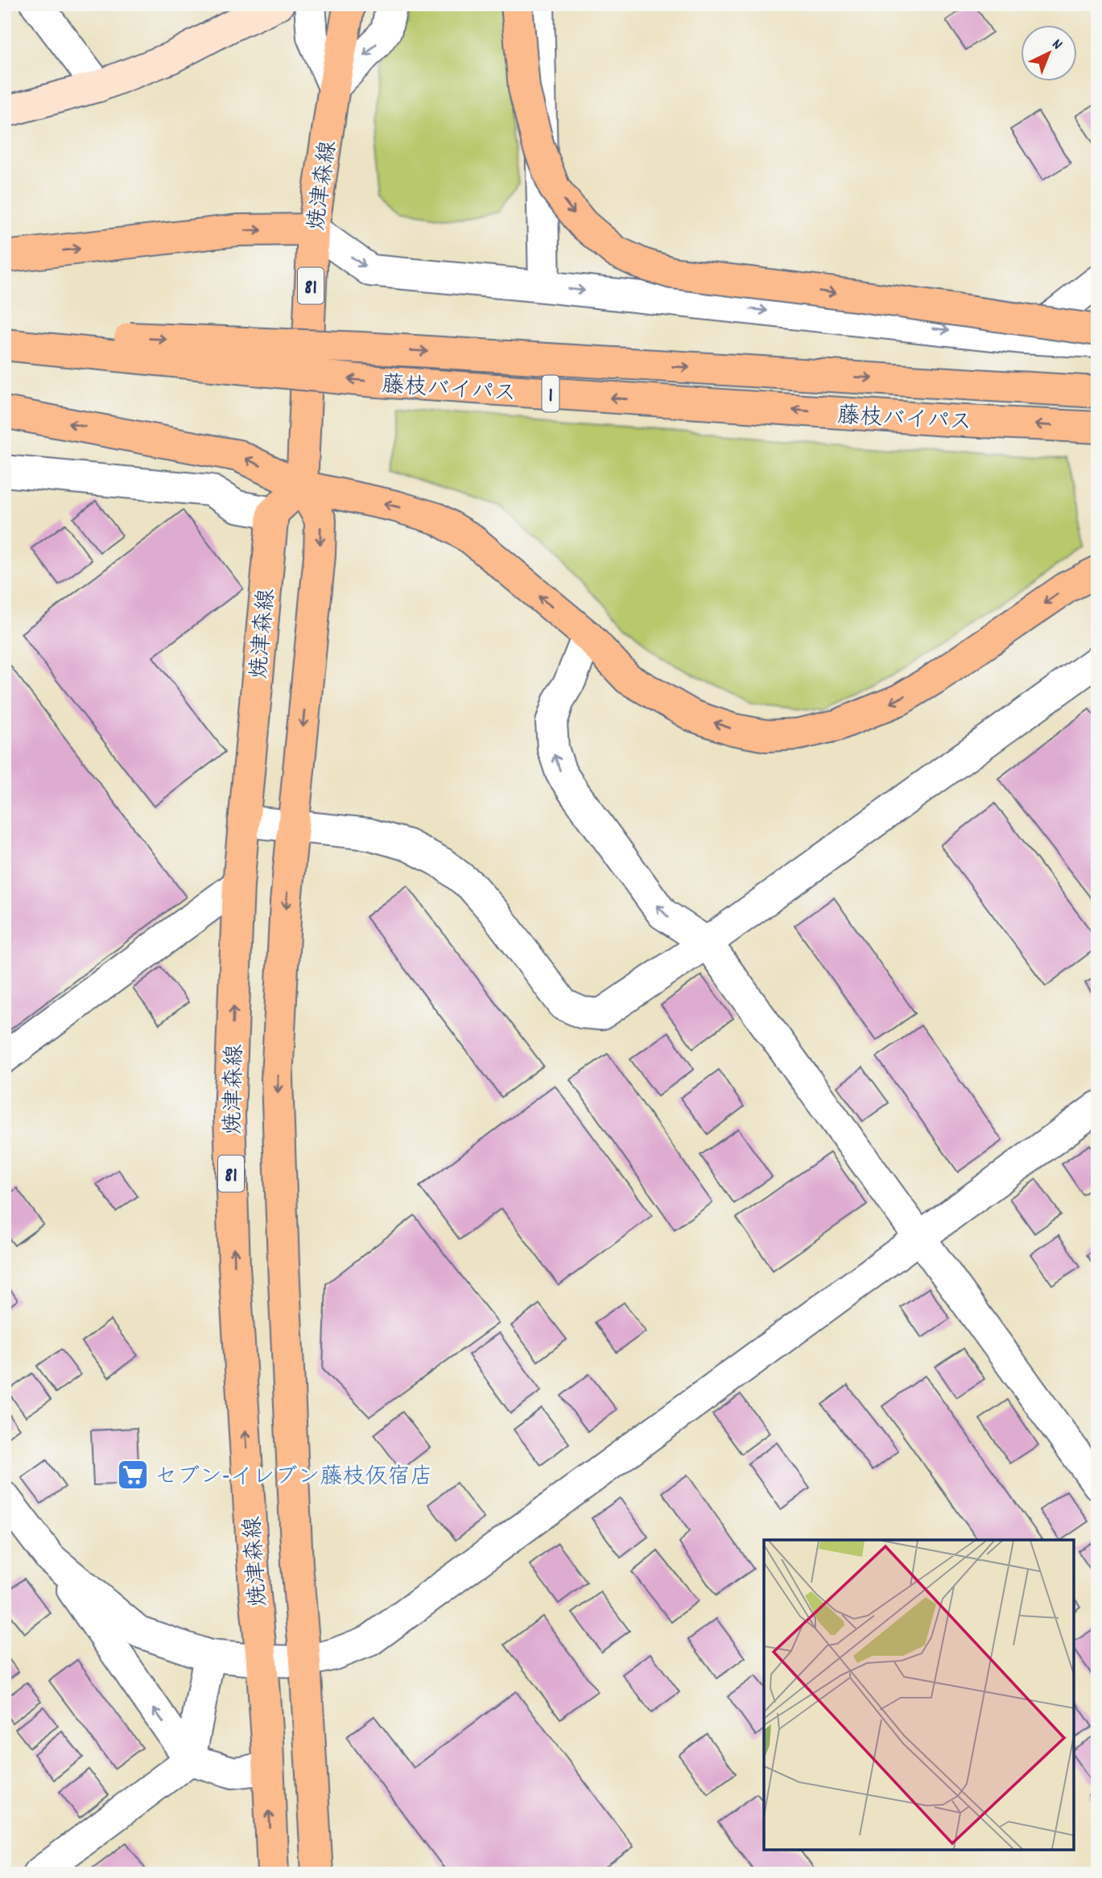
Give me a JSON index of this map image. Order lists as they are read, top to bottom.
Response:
{
  "streets": {
    "main road": [
      "焼津森線",
      "81",
      "藤枝バイパス",
      "1"
    ]
  },
  "places": {
    "supermarket": ["セブン−イレブン藤枝仮宿店"]
  },
  "north": "top right"
}
